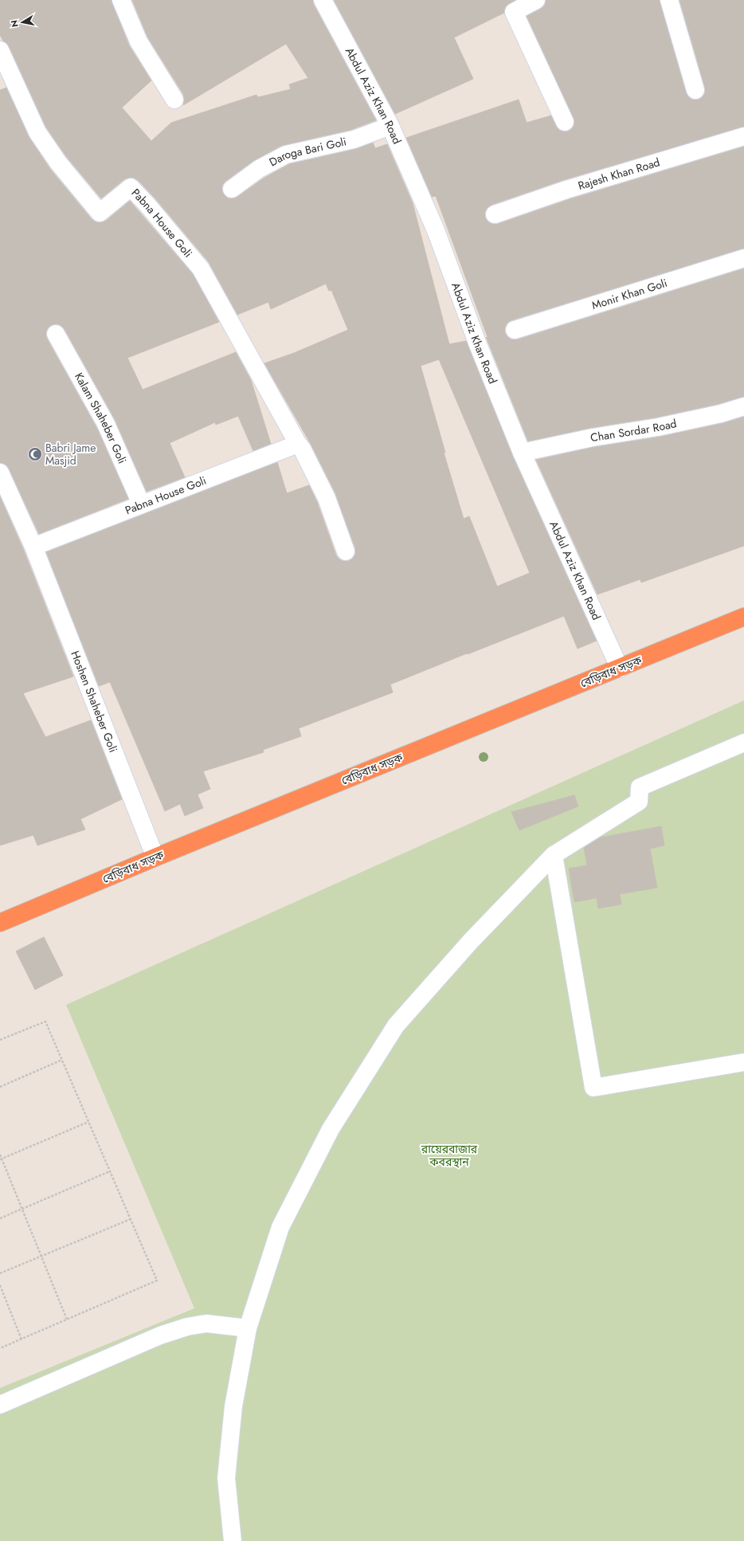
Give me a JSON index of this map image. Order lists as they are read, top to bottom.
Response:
{
  "streets": {
    "highway": ["বেড়িবাধ সড়ক"],
    "street": [
      "Abdul Aziz Khan Road",
      "Daroga Bari Goli",
      "Rajesh Khan Road",
      "Pabna House Goli",
      "Monir Khan Goli",
      "Kalam Shaheber Goli",
      "Chan Sordar Road",
      "Hoshen Shaheber Goli"
    ]
  },
  "crossings": [
    ["Abdul Aziz Khan Road", "Daroga Bari Goli"],
    ["Abdul Aziz Khan Road", "Chan Sordar Road"],
    ["Abdul Aziz Khan Road", "বেড়িবাধ সড়ক"],
    ["Pabna House Goli", "Kalam Shaheber Goli"],
    ["Pabna House Goli", "Hoshen Shaheber Goli"],
    ["বেড়িবাধ সড়ক", "Hoshen Shaheber Goli"]
  ],
  "parks": ["রায়েরবাজার কবরস্থান"],
  "places": {
    "mosque": ["Babri Jame Masjid"]
  },
  "north": "left"
}
